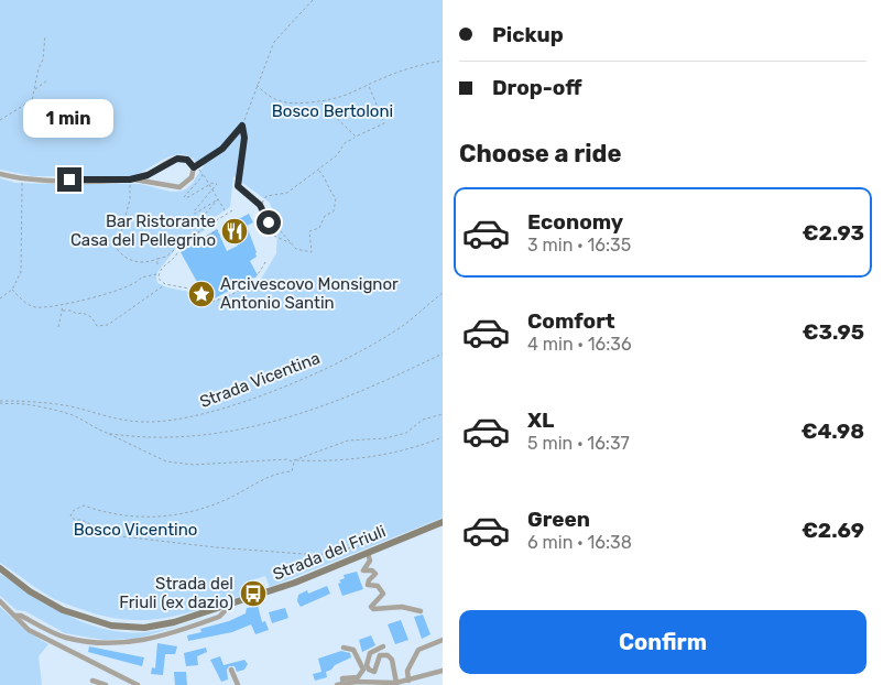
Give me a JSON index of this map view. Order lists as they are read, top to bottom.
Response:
{
  "streets": {
    "main road": ["Strada del Friuli"],
    "path": ["Strada Vicentina"]
  },
  "parks": ["Bosco Bertoloni", "Bosco Vicentino"],
  "places": {
    "restaurant": ["Bar Ristorante Casa del Pellegrino"],
    "place": ["Arcivescovo Monsignor Antonio Santin"],
    "bus stop": ["Strada del Friuli (ex dazio)"]
  },
  "page": {
    "banner": ["Pickup", "Drop-off"],
    "bubble": "1 min",
    "heading": "Choose a ride",
    "list": [
      {
        "name": "Economy",
        "note": "3 min · 16:35",
        "value": "€2.93"
      },
      {
        "name": "Comfort",
        "note": "4 min · 16:36",
        "value": "€3.95"
      },
      {
        "name": "XL",
        "note": "5 min · 16:37",
        "value": "€4.98"
      },
      {
        "name": "Green",
        "note": "6 min · 16:38",
        "value": "€2.69"
      }
    ],
    "buttons": "Confirm"
  }
}
